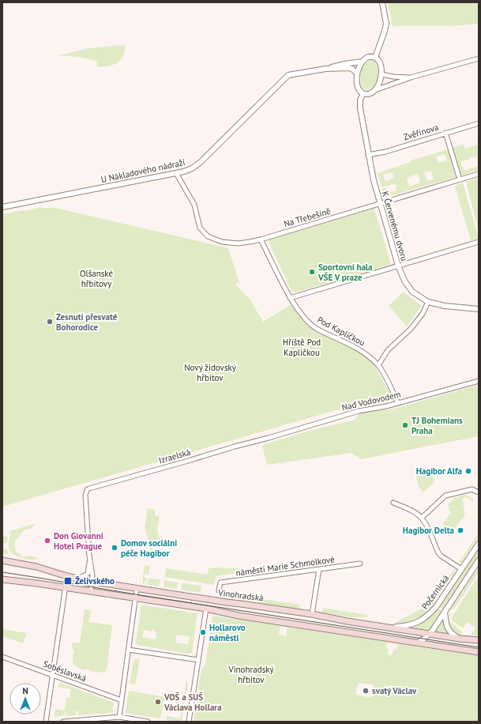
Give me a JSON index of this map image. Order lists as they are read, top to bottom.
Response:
{
  "streets": {
    "main road": ["Vinohradská"],
    "street": [
      "Zvěřinova",
      "U Nákladového nádraží",
      "Na Třebešíně",
      "K Červenému dvoru",
      "Pod Kapličkou",
      "Nad Vodovodem",
      "Izraelská",
      "náměstí Marie Schmolkové",
      "Počernická",
      "Soběslavská"
    ]
  },
  "crossings": [
    ["Zvěřinova", "K Červenému dvoru"],
    ["U Nákladového nádraží", "Na Třebešíně"],
    ["Na Třebešíně", "K Červenému dvoru"],
    ["Na Třebešíně", "Pod Kapličkou"],
    ["Pod Kapličkou", "Nad Vodovodem"],
    ["Nad Vodovodem", "Izraelská"],
    ["Počernická", "Vinohradská"]
  ],
  "parks": [
    "Olšanské hřbitovy",
    "Hříště Pod Kapličkou",
    "Nový židovský hřbitov",
    "Vinohradský hřbitov"
  ],
  "places": {
    "other": [
      "Sportovní hala VŠE V praze",
      "Zesnutí přesvaté Bohorodice",
      "TJ Bohemians Praha",
      "Hagibor Alfa",
      "Hagibor Delta",
      "Don Giovanni Hotel Prague",
      "Domov sociální péče Hagibor",
      "Hollarovo náměstí",
      "svatý Václav",
      "VOŠ a SUŠ Václava Hollara"
    ],
    "transit": ["Želivského"]
  },
  "north": "top"
}
